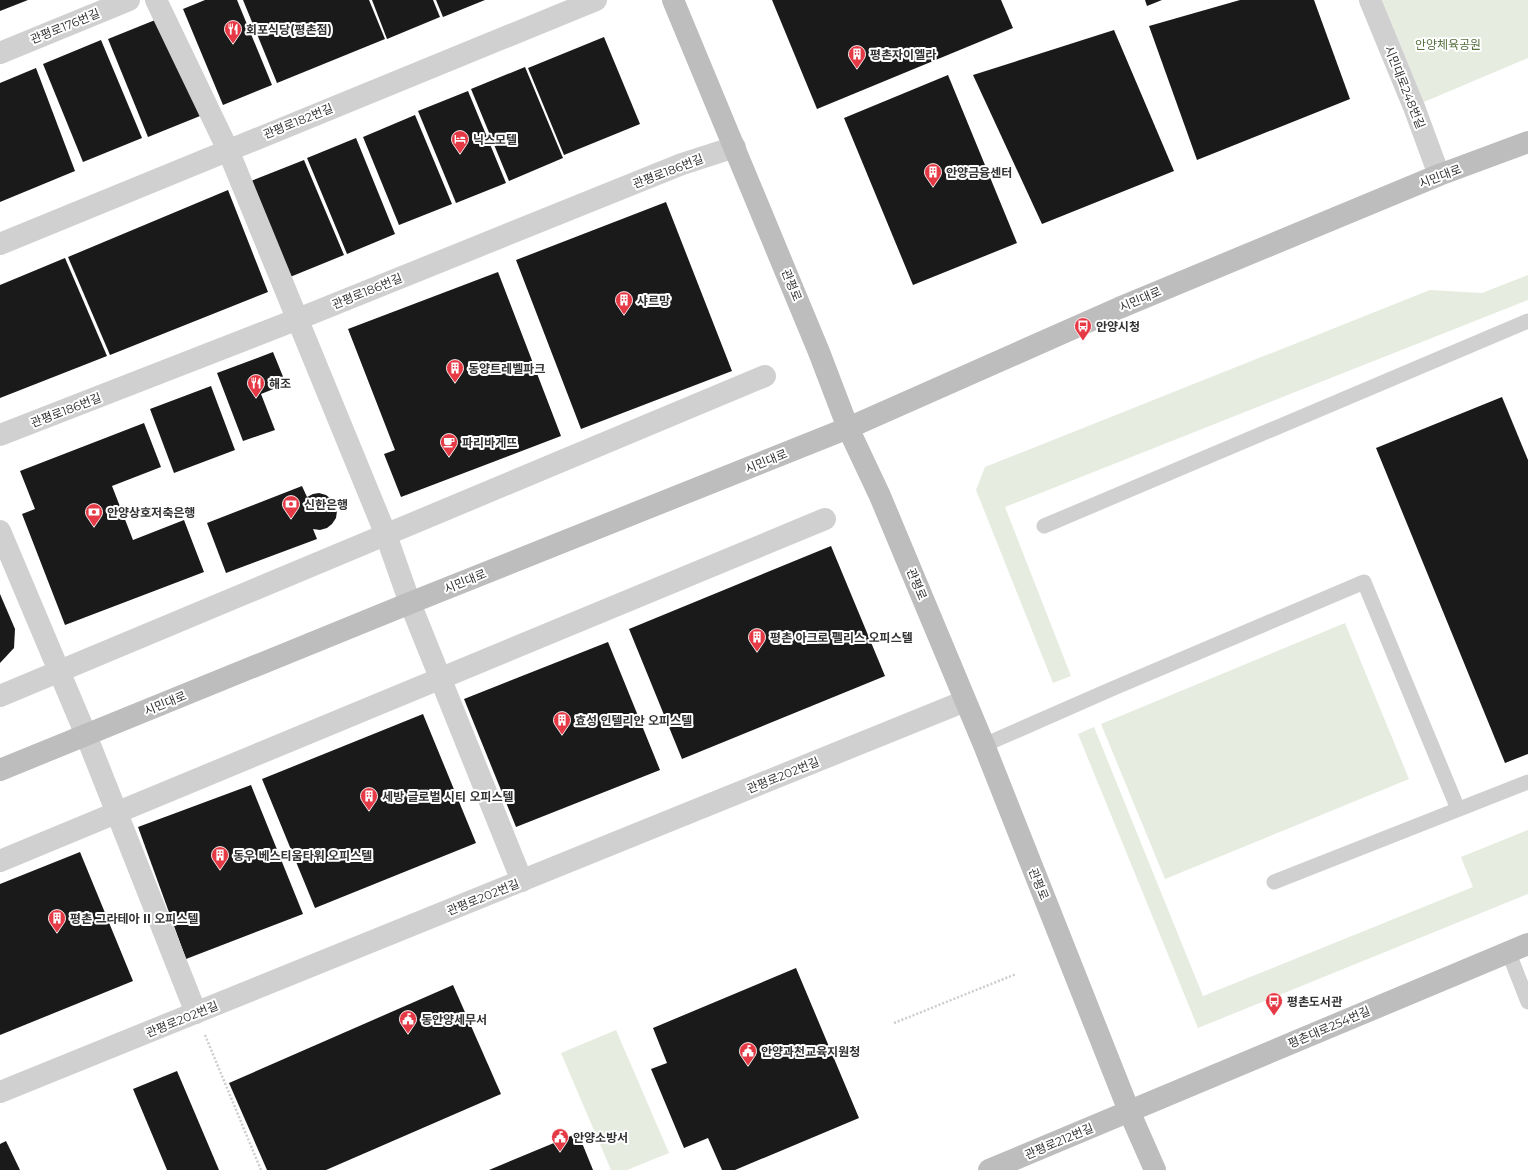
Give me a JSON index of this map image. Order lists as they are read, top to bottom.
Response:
{
  "streets": {
    "street": [
      "관평로176번길",
      "시민대로248번길",
      "관평로182번길",
      "관평로186번길",
      "시민대로",
      "관평로",
      "관평로202번길",
      "평촌대로254번길",
      "관평로212번길"
    ]
  },
  "crossings": [
    ["시민대로248번길", "시민대로"],
    ["관평로186번길", "관평로"],
    ["시민대로", "관평로"],
    ["관평로", "관평로202번길"],
    ["관평로", "평촌대로254번길"],
    ["관평로", "관평로212번길"],
    ["평촌대로254번길", "관평로212번길"]
  ],
  "parks": ["안양체육공원"],
  "places": {
    "restaurant": ["회포식당(평촌점)", "해조"],
    "building": [
      "평촌자이엘라",
      "안양금융센터",
      "샤르망",
      "동양트레벨파크",
      "평촌 아크로 펠리스 오피스텔",
      "효성 인텔리안 오피스텔",
      "세방 글로벌 시티 오피스텔",
      "동우 베스티움타워 오피스텔",
      "평촌 그라테아 II 오피스텔"
    ],
    "hotel": ["닉스모텔"],
    "bus stop": ["안양시청", "평촌도서관"],
    "cafe": ["파리바게뜨"],
    "bank": ["신한은행", "안양상호저축은행"],
    "public building": ["동안양세무서", "안양과천교육지원청", "안양소방서"]
  }
}
